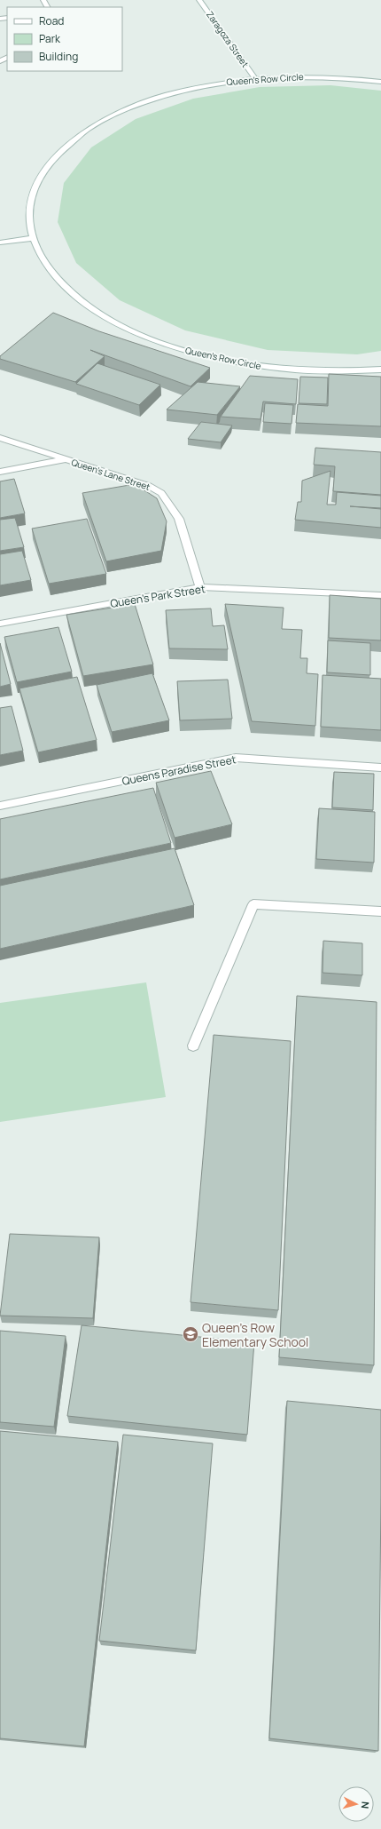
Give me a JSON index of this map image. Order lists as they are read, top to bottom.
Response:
{
  "streets": {
    "street": [
      "Zaragoza Street",
      "Queen's Row Circle",
      "Queen's Lane Street",
      "Queen's Park Street",
      "Queens Paradise Street"
    ]
  },
  "crossings": [
    ["Zaragoza Street", "Queen's Row Circle"],
    ["Queen's Lane Street", "Queen's Park Street"]
  ],
  "places": {
    "school or university": ["Queen's Row Elementary School"]
  },
  "legend": ["Road", "Park", "Building"],
  "north": "right"
}
